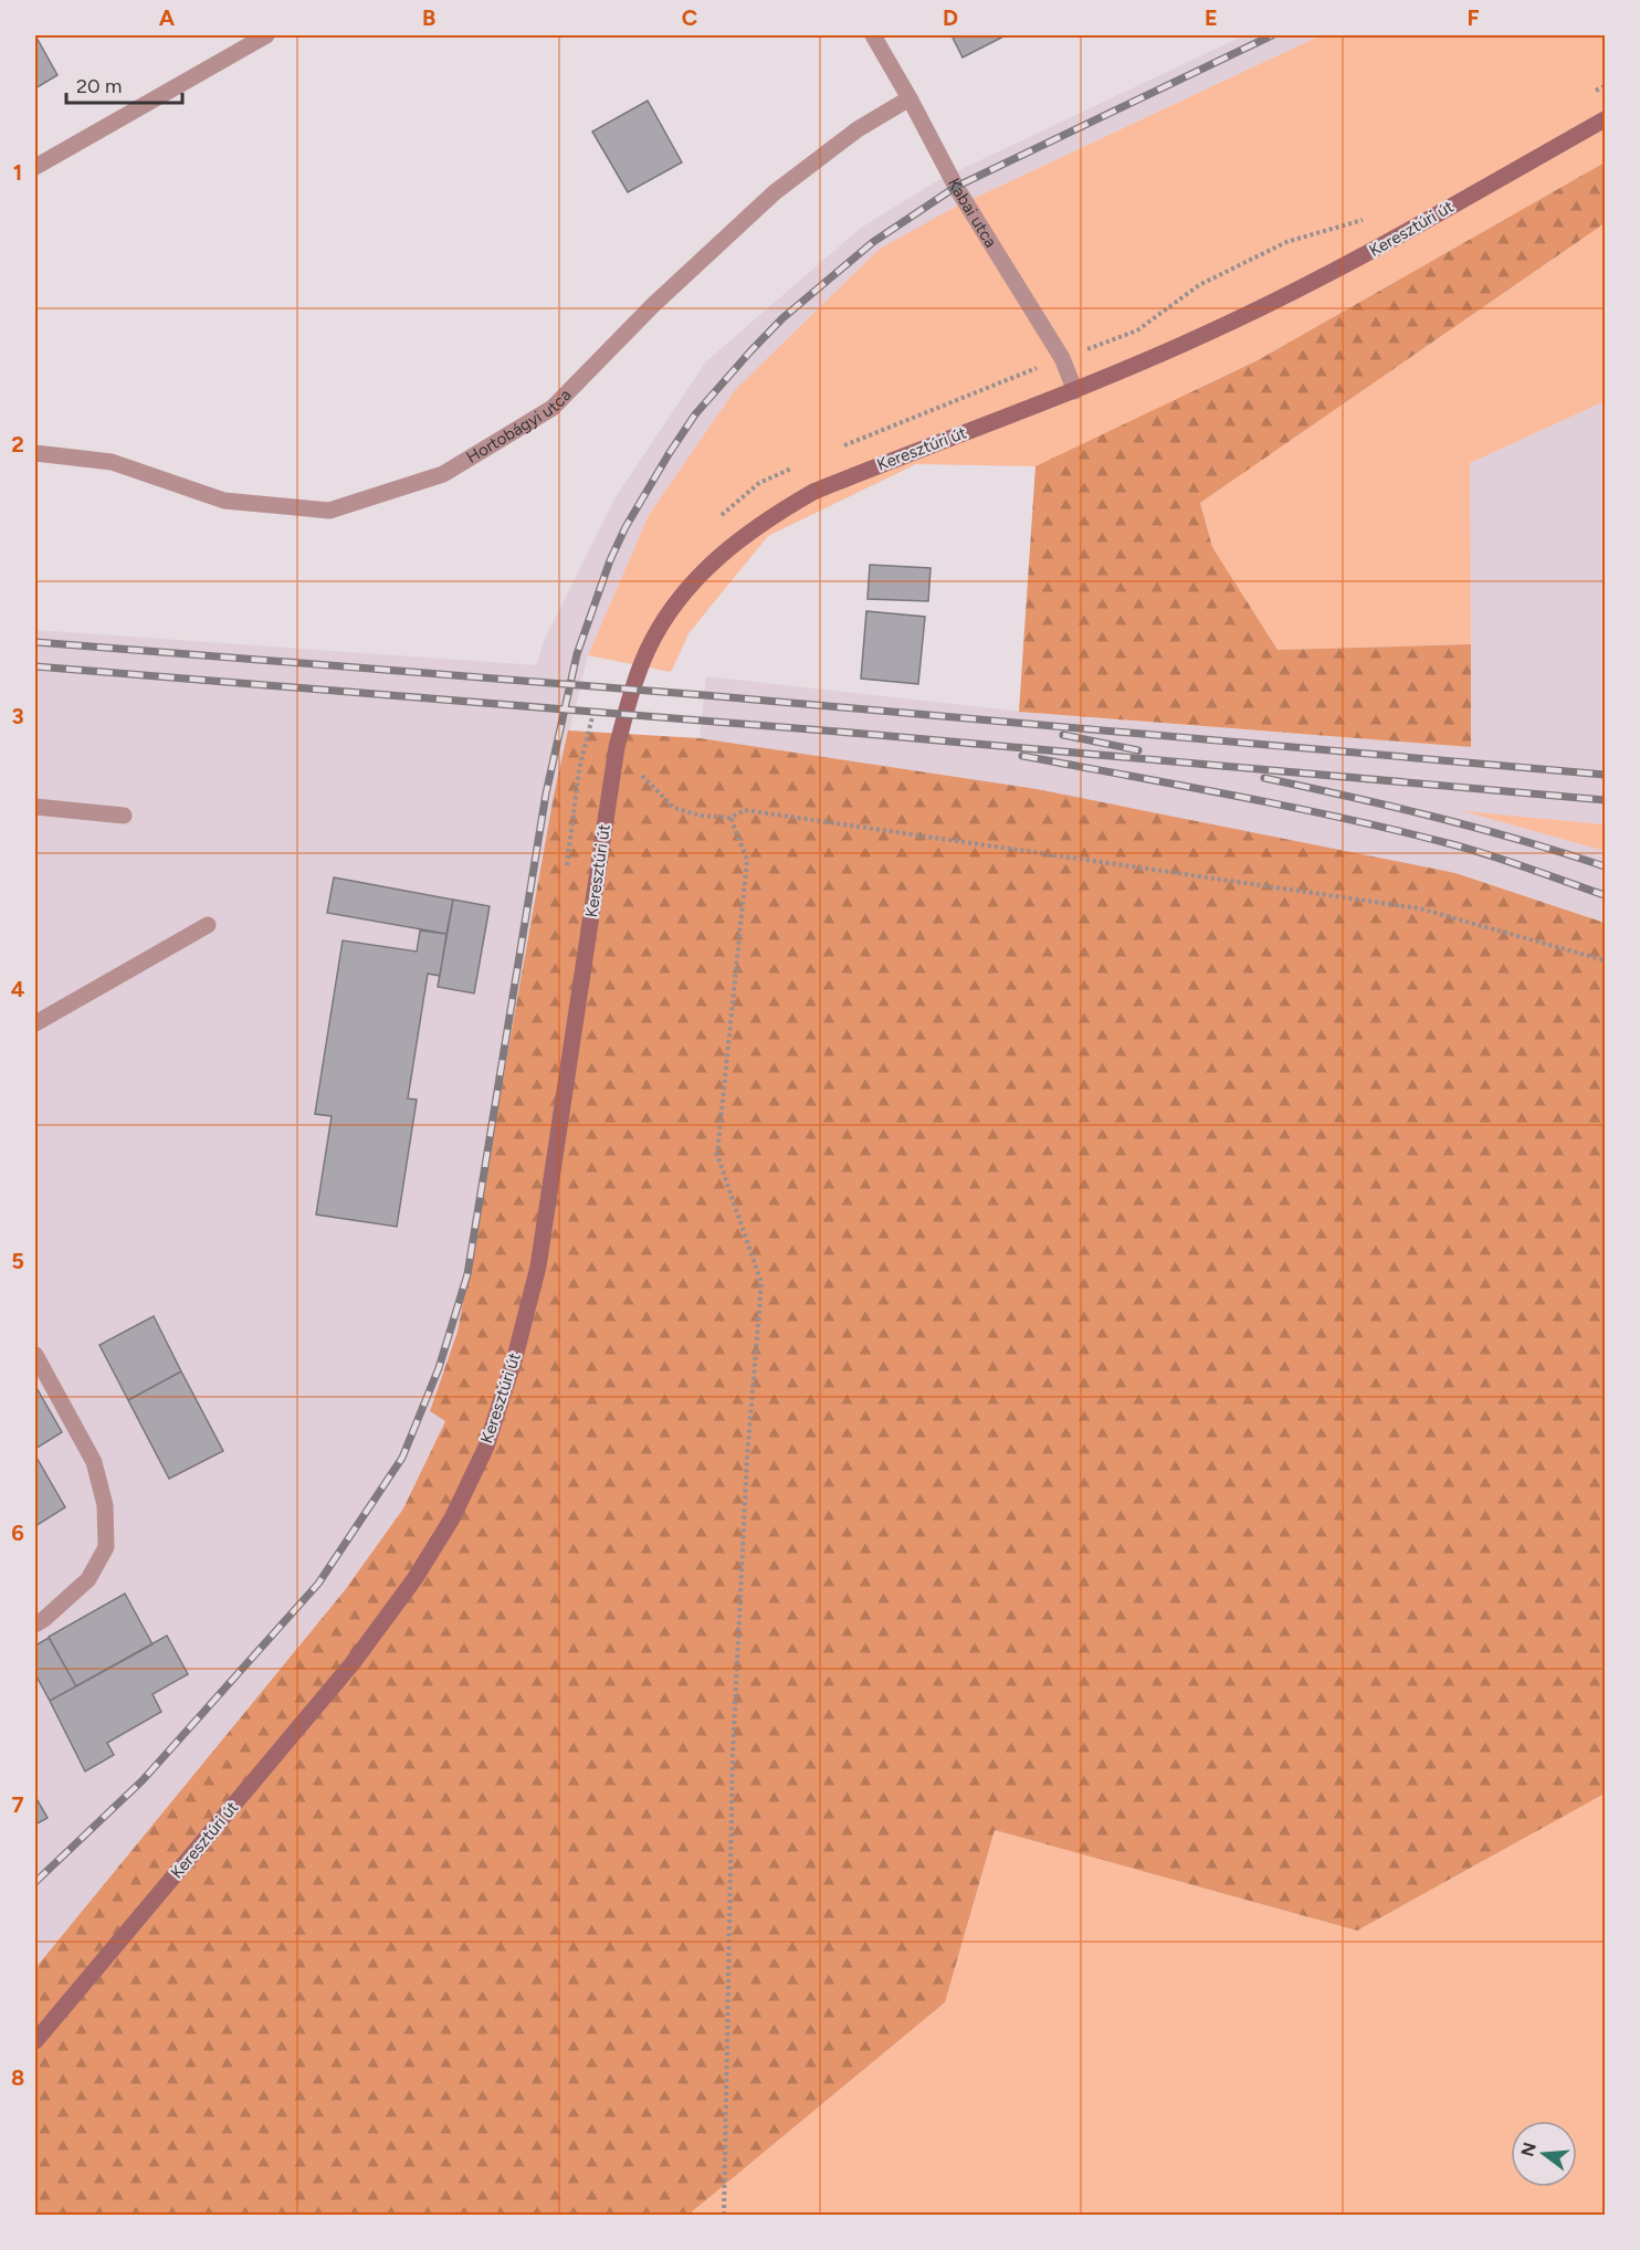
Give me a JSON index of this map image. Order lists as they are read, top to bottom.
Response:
{
  "streets": {
    "main road": ["Keresztúri út"],
    "street": ["Kabai utca", "Hortobágyi utca"]
  },
  "crossings": [
    ["Kabai utca", "Keresztúri út"],
    ["Kabai utca", "Hortobágyi utca"]
  ],
  "scale_bar": "20 m",
  "north": "left",
  "grid": {
    "columns": [
      "A",
      "B",
      "C",
      "D",
      "E",
      "F"
    ],
    "rows": [
      "1",
      "2",
      "3",
      "4",
      "5",
      "6",
      "7",
      "8"
    ]
  }
}
